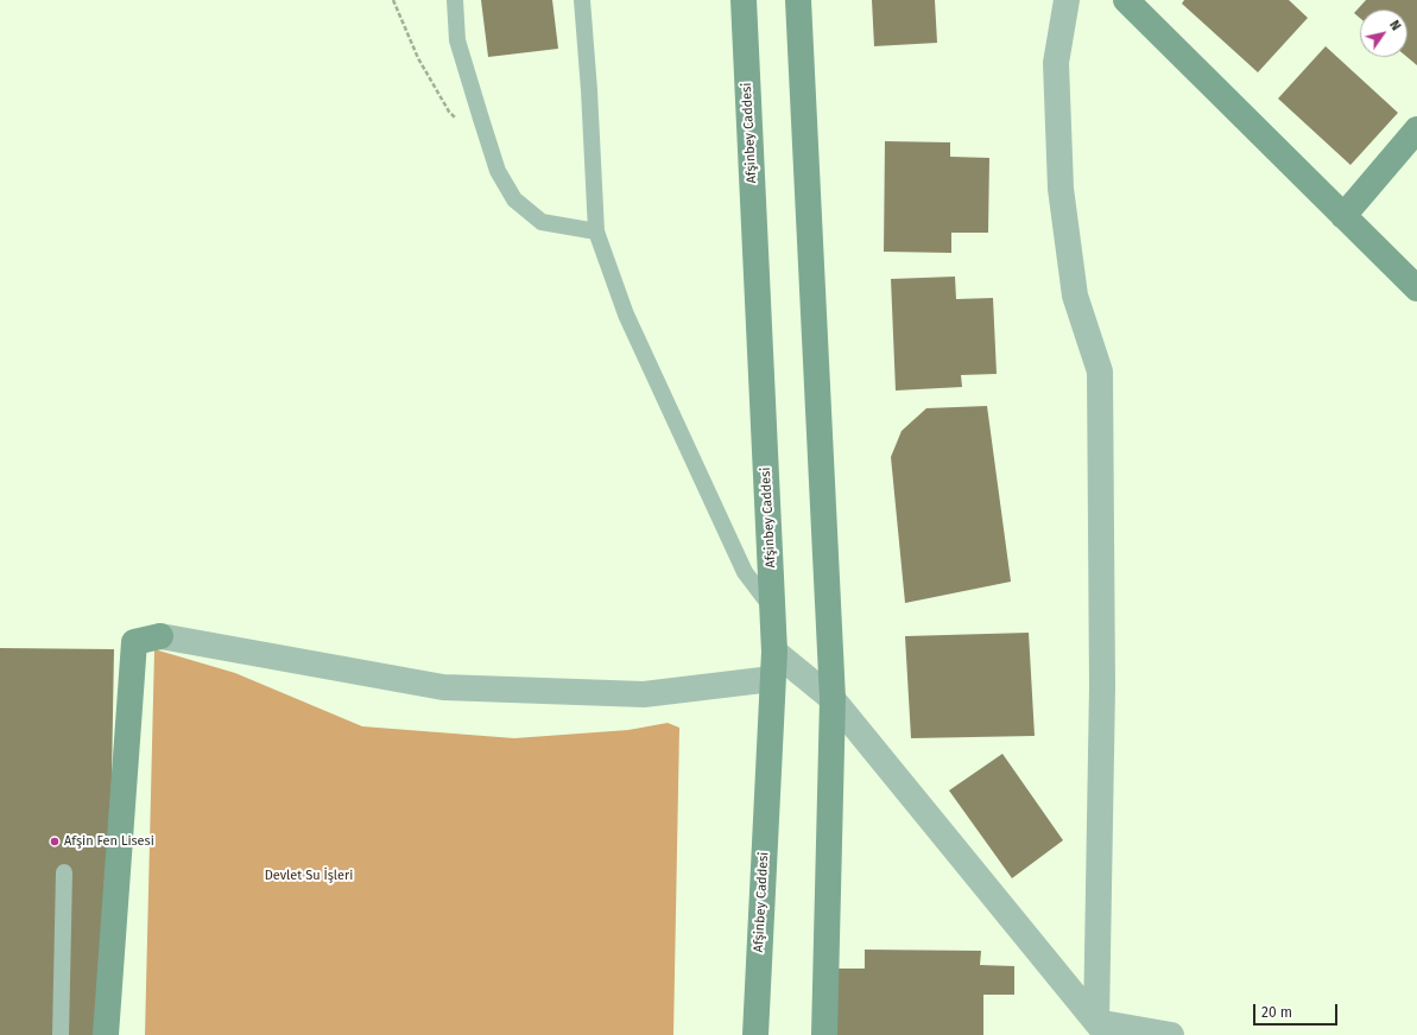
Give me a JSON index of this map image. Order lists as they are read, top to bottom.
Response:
{
  "streets": {
    "main road": ["Afşinbey Caddesi"]
  },
  "parks": ["Devlet Su İşleri"],
  "places": ["Afşin Fen Lisesi"],
  "scale_bar": "20 m",
  "north": "top right"
}
